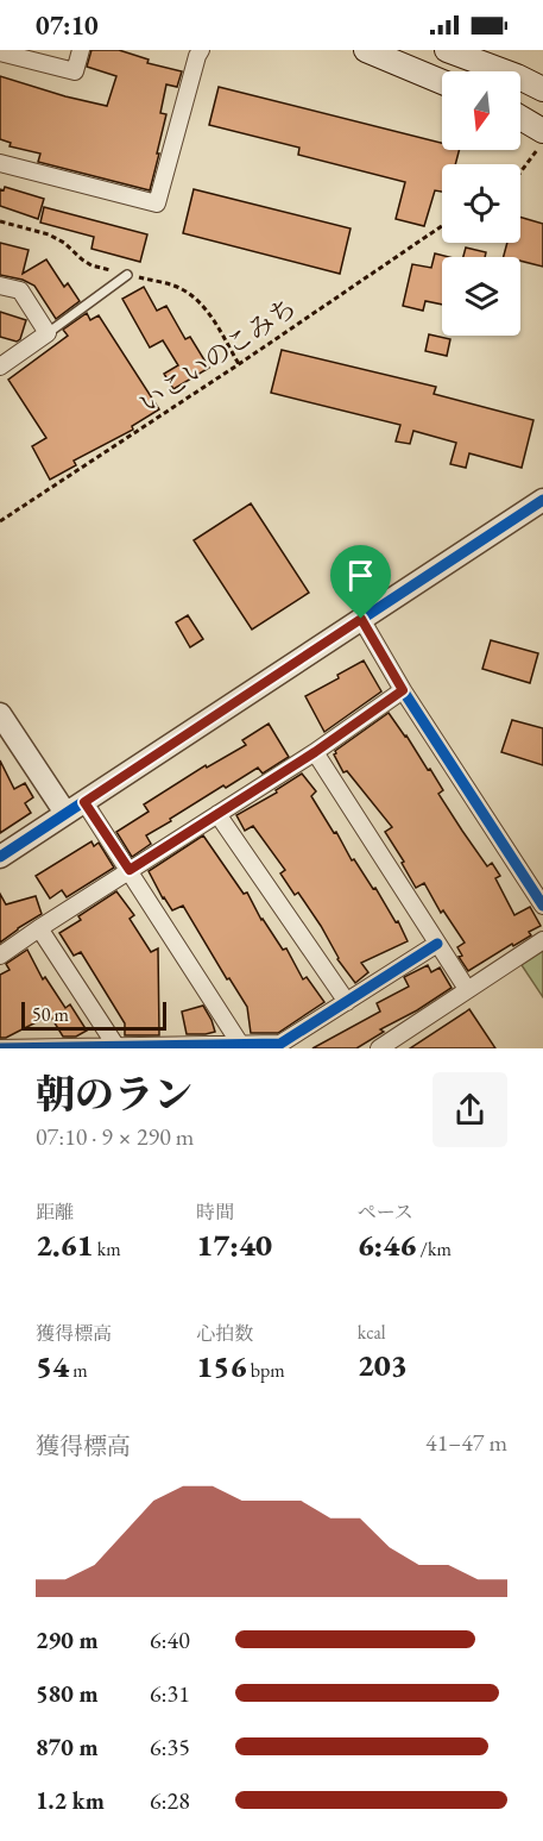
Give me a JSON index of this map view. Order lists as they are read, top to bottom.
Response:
{
  "streets": {
    "path": ["いこいのこみち"]
  },
  "scale_bar": "50 m",
  "north": "bottom",
  "page": {
    "status": "07:10",
    "scale": "50 m",
    "heading": ["朝のラン", "07:10 · 9 × 290 m"],
    "stats": [
      ["距離", "2.61 km"],
      ["時間", "17:40"],
      ["ペース", "6:46 /km"],
      ["獲得標高", "54 m"],
      ["心拍数", "156 bpm"],
      ["kcal", "203"]
    ],
    "chart": ["獲得標高", "41–47 m"],
    "list": [
      {
        "name": "290 m",
        "note": "6:40"
      },
      {
        "name": "580 m",
        "note": "6:31"
      },
      {
        "name": "870 m",
        "note": "6:35"
      },
      {
        "name": "1.2 km",
        "note": "6:28"
      }
    ]
  }
}
